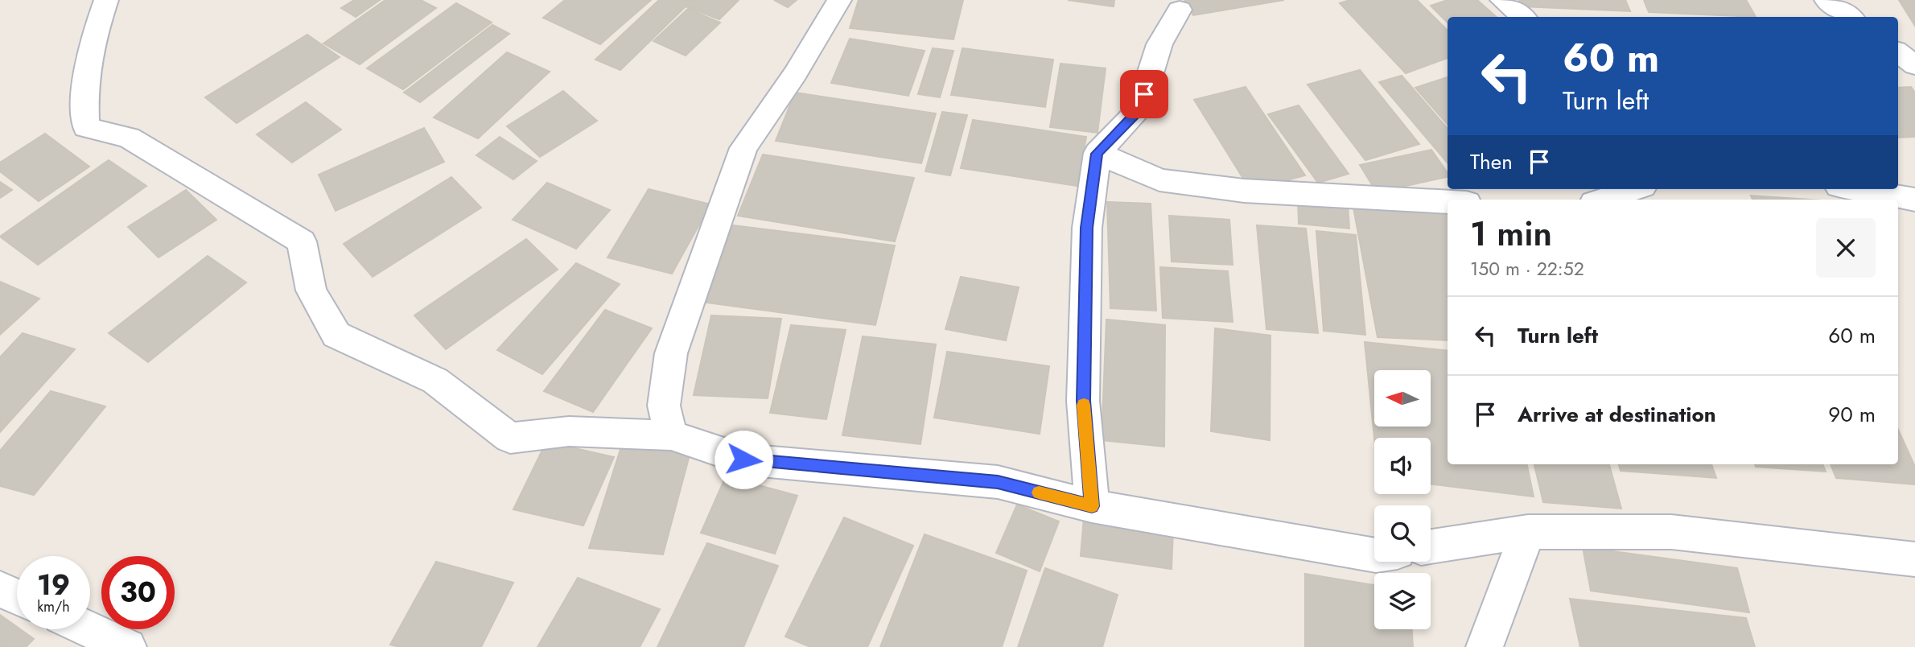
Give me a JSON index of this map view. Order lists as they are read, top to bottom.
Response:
{
  "north": "left",
  "page": {
    "turn": ["60 m", "Turn left"],
    "then": "Then",
    "heading": ["1 min", "150 m · 22:52"],
    "list": [
      {
        "name": "Turn left",
        "value": "60 m"
      },
      {
        "name": "Arrive at destination",
        "value": "90 m"
      }
    ],
    "speed": "19 km/h",
    "limit": "30"
  }
}
